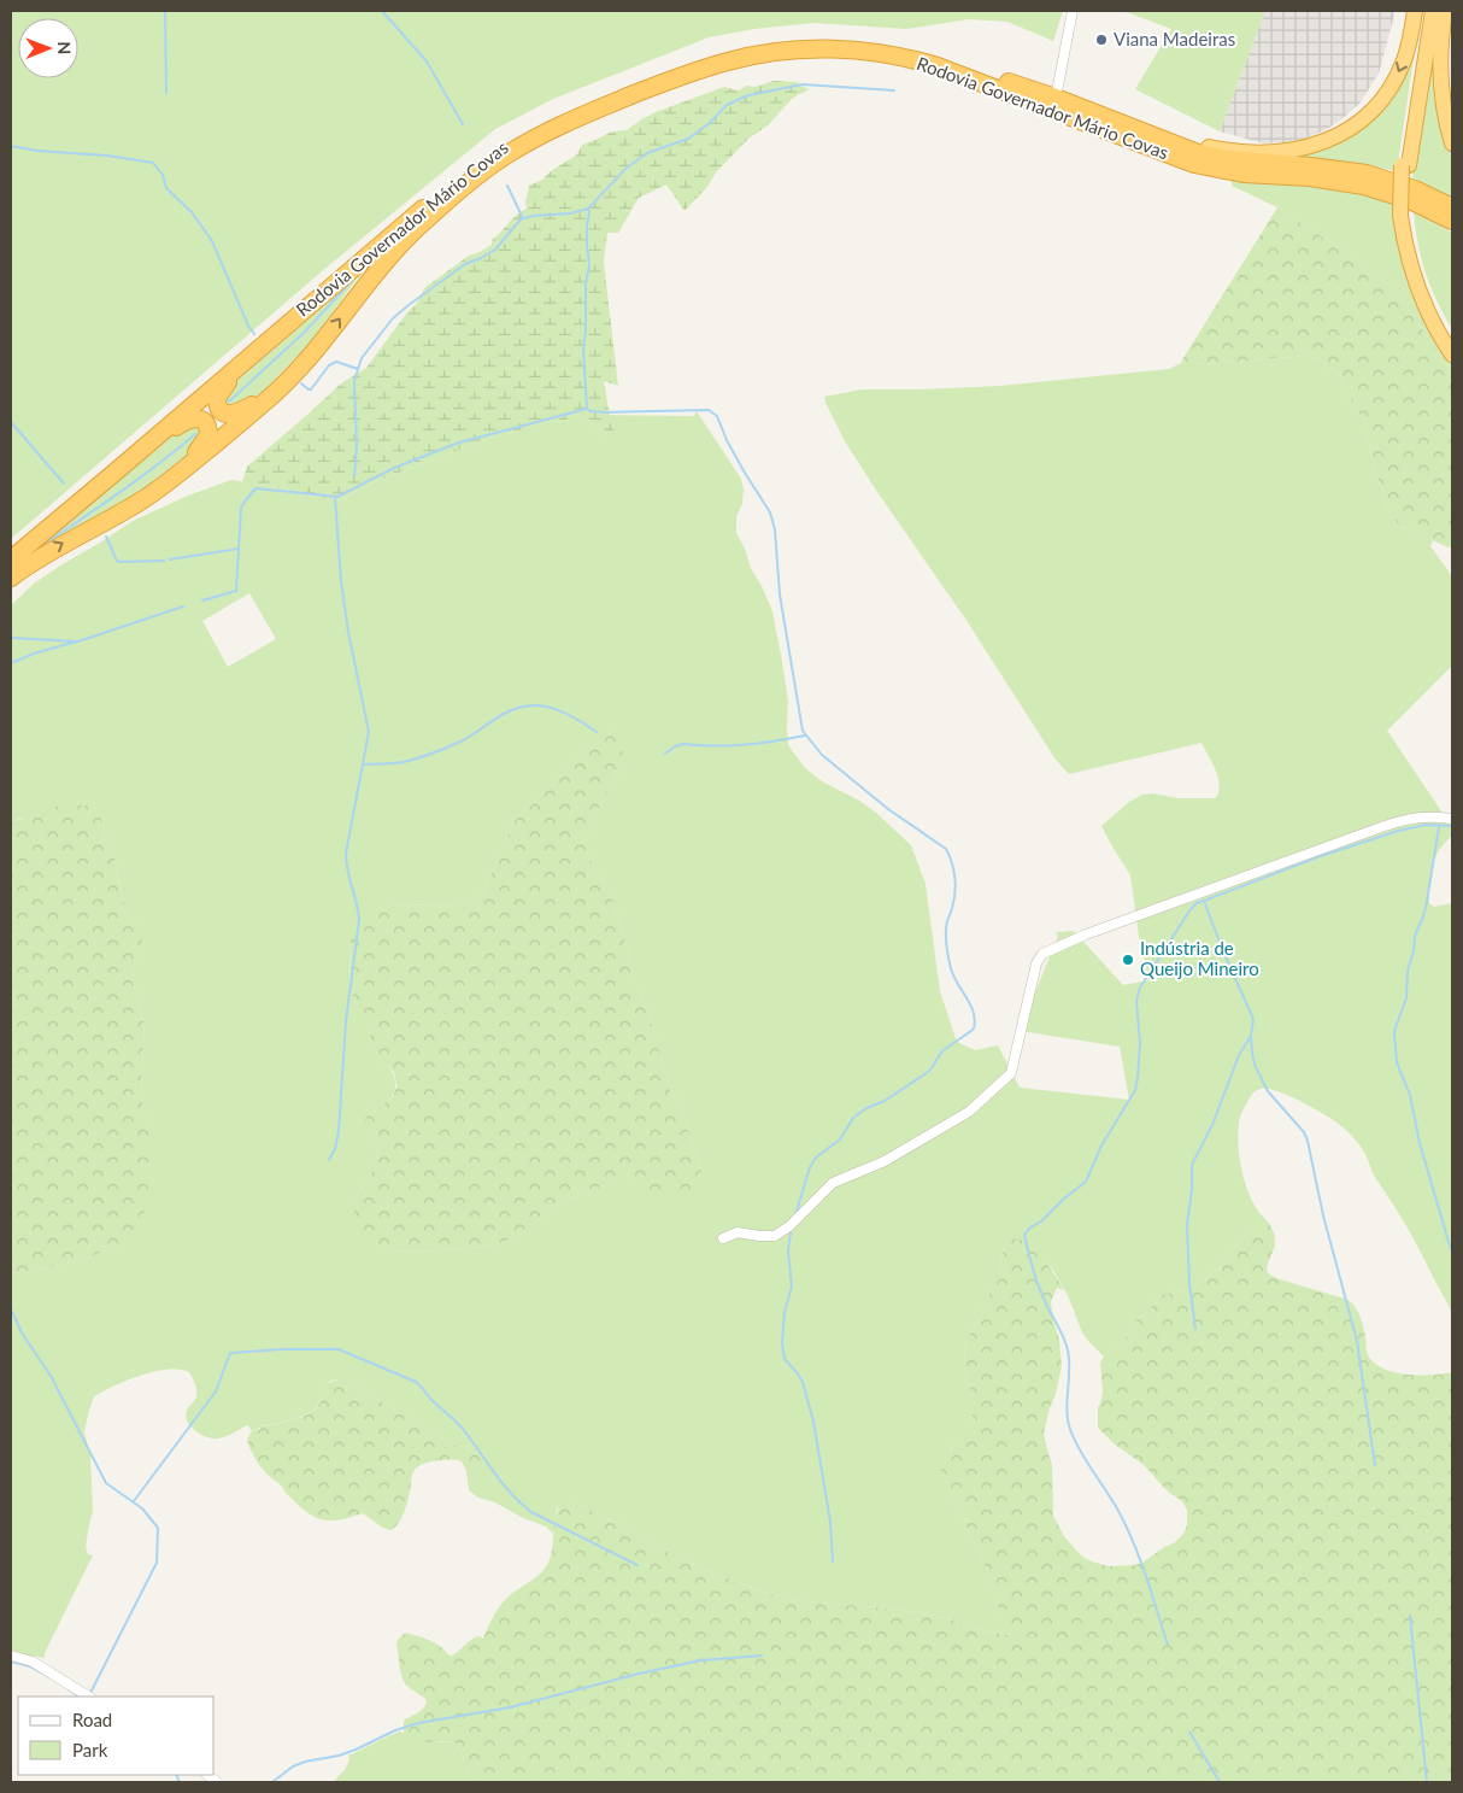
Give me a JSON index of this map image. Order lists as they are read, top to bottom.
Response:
{
  "streets": {
    "highway": ["Rodovia Governador Mário Covas"]
  },
  "places": ["Viana Madeiras", "Indústria de Queijo Mineiro"],
  "legend": ["Road", "Park"],
  "north": "right"
}
